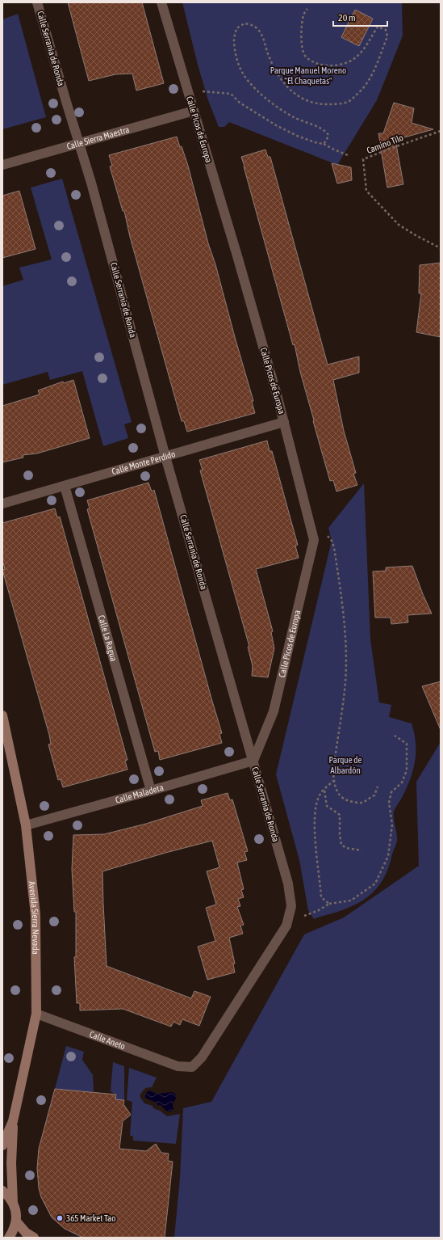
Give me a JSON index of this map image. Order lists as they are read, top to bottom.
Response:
{
  "streets": {
    "main road": ["Avenida Sierra Nevada"],
    "street": [
      "Calle Serrania de Ronda",
      "Calle Picos de Europa",
      "Calle Sierra Maestra",
      "Calle Monte Perdido",
      "Calle La Ragua",
      "Calle Maladeta",
      "Calle Aneto"
    ],
    "path": ["Camino Tilo"]
  },
  "crossings": [
    ["Calle Serrania de Ronda", "Calle Picos de Europa"],
    ["Calle Serrania de Ronda", "Calle Sierra Maestra"],
    ["Calle Serrania de Ronda", "Calle Monte Perdido"],
    ["Calle Serrania de Ronda", "Calle Maladeta"],
    ["Calle Serrania de Ronda", "Calle Aneto"],
    ["Calle Picos de Europa", "Calle Sierra Maestra"],
    ["Calle Picos de Europa", "Calle Monte Perdido"],
    ["Calle Picos de Europa", "Calle Maladeta"],
    ["Calle Monte Perdido", "Calle La Ragua"],
    ["Calle La Ragua", "Calle Maladeta"],
    ["Calle Maladeta", "Avenida Sierra Nevada"],
    ["Avenida Sierra Nevada", "Calle Aneto"]
  ],
  "parks": ["Parque Manuel Moreno \"El Chaquetas\"", "Parque de Albardón"],
  "places": ["365 Market Tao"],
  "scale_bar": "20 m"
}
